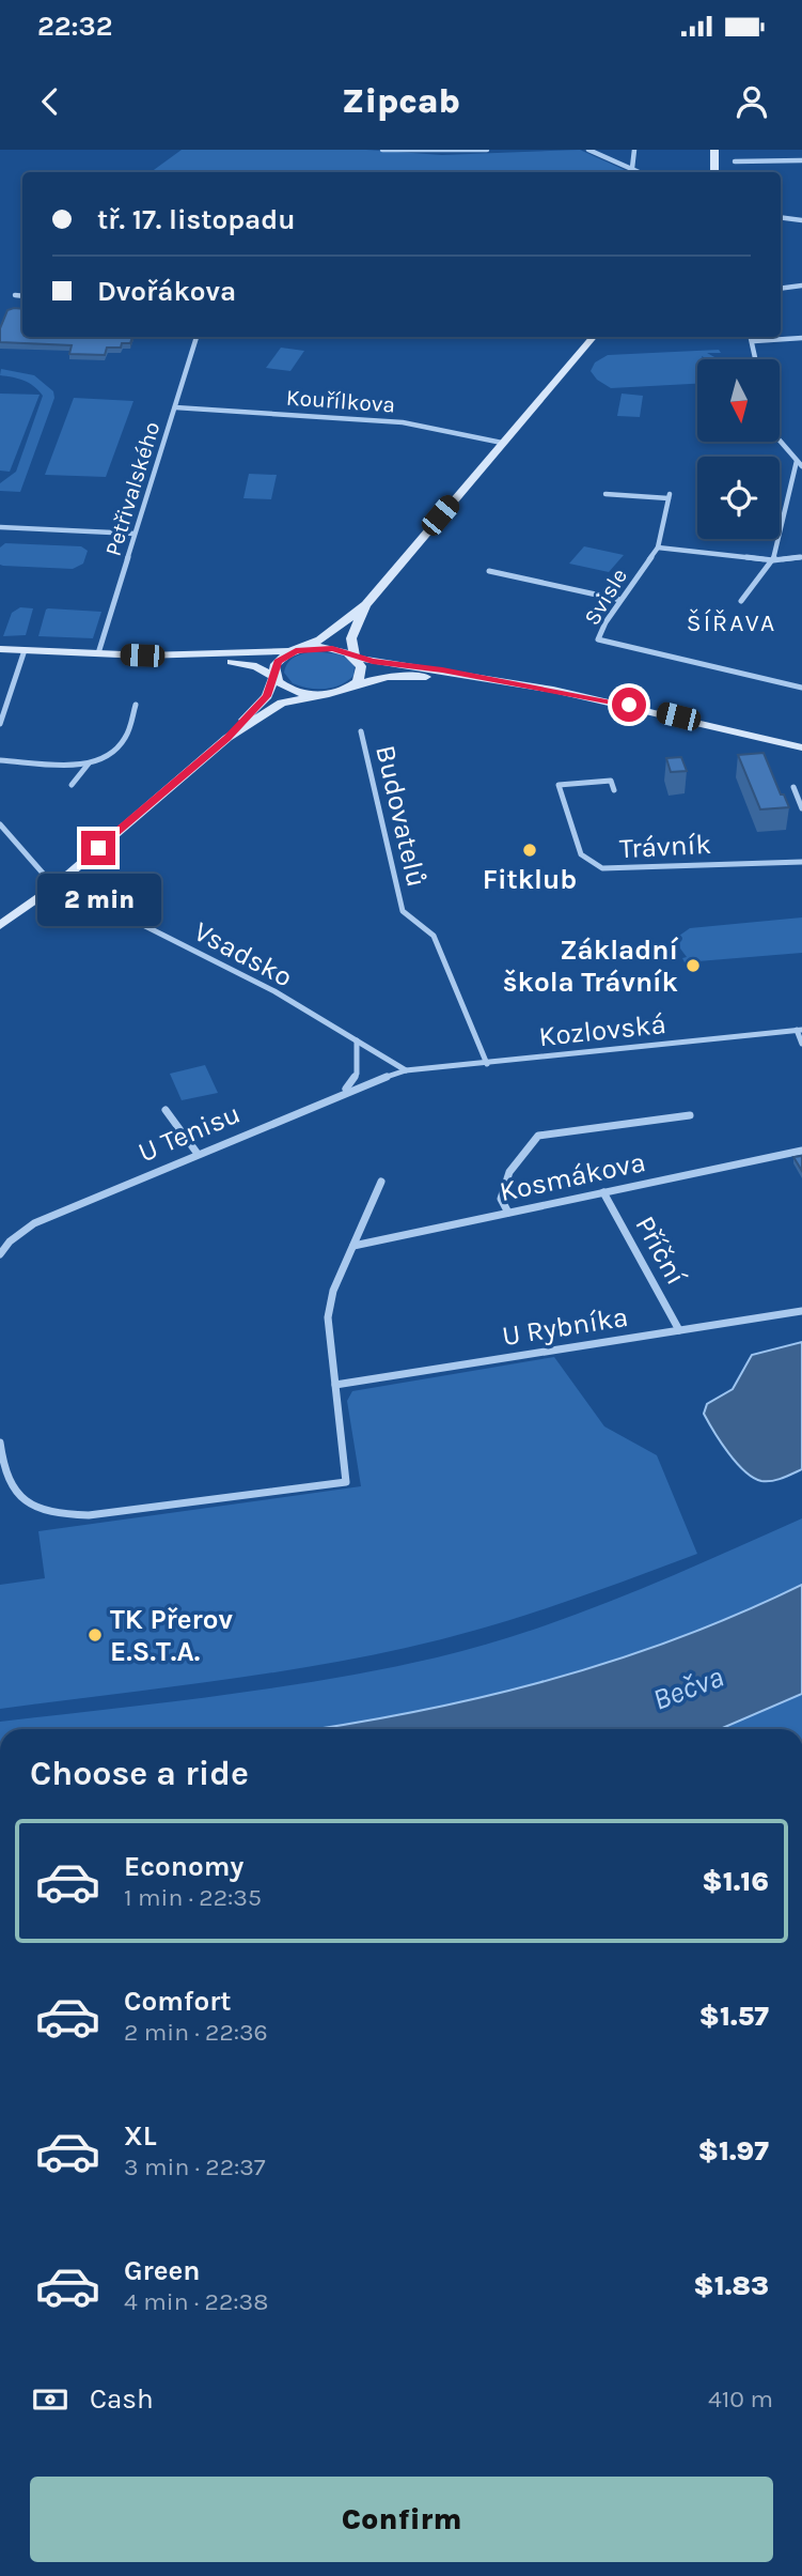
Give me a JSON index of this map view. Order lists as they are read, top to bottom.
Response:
{
  "streets": {
    "street": [
      "Kouřílkova",
      "Petřivalského",
      "Svisle",
      "Budovatelů",
      "Trávník",
      "Vsadsko",
      "Kozlovská",
      "U Tenisu",
      "Kosmákova",
      "Příční",
      "U Rybníka"
    ]
  },
  "crossings": [
    ["Kouřílkova", "Petřivalského"],
    ["Budovatelů", "Kozlovská"],
    ["Vsadsko", "Kozlovská"],
    ["Vsadsko", "U Tenisu"],
    ["Kozlovská", "U Tenisu"],
    ["Kosmákova", "Příční"],
    ["Příční", "U Rybníka"]
  ],
  "districts": ["ŠÍŘAVA"],
  "water": ["Bečva"],
  "places": ["Fitklub", "Základní škola Trávník", "TK Přerov E.S.T.A."],
  "north": "bottom",
  "page": {
    "status": "22:32",
    "header": "Zipcab",
    "banner": ["tř. 17. listopadu", "Dvořákova"],
    "bubble": "2 min",
    "heading": "Choose a ride",
    "list": [
      {
        "name": "Economy",
        "note": "1 min · 22:35",
        "value": "$1.16"
      },
      {
        "name": "Comfort",
        "note": "2 min · 22:36",
        "value": "$1.57"
      },
      {
        "name": "XL",
        "note": "3 min · 22:37",
        "value": "$1.97"
      },
      {
        "name": "Green",
        "note": "4 min · 22:38",
        "value": "$1.83"
      }
    ],
    "pay": ["Cash", "410 m"],
    "buttons": "Confirm"
  }
}
